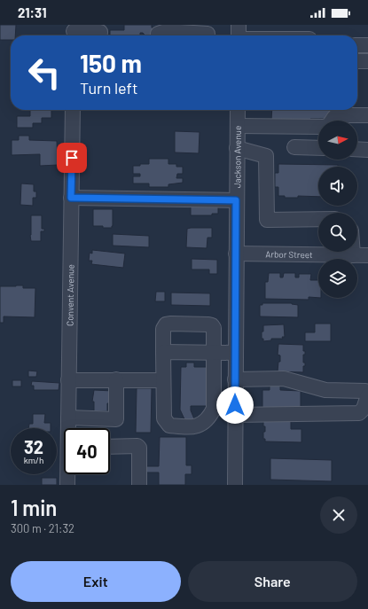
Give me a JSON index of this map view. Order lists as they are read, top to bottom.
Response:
{
  "streets": {
    "street": ["Jackson Avenue", "Arbor Street", "Convent Avenue"]
  },
  "crossings": [
    ["Jackson Avenue", "Arbor Street"]
  ],
  "north": "right",
  "page": {
    "status": "21:31",
    "turn": ["150 m", "Turn left"],
    "speed": "32 km/h",
    "limit": "40",
    "heading": ["1 min", "300 m · 21:32"],
    "buttons": ["Exit", "Share"]
  }
}
